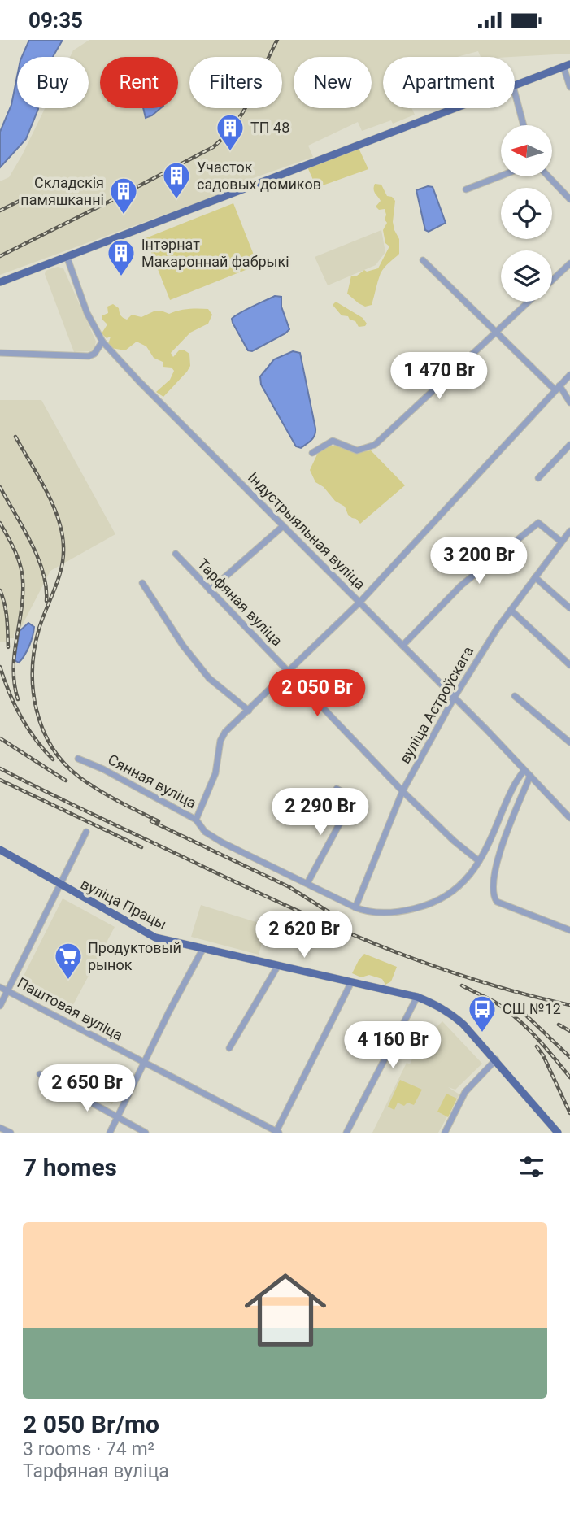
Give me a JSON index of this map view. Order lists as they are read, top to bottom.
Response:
{
  "streets": {
    "main road": ["вуліца Працы"],
    "street": [
      "Індустрыяльная вуліца",
      "Тарфяная вуліца",
      "вуліца Астроўскага",
      "Сянная вуліца",
      "Паштовая вуліца"
    ]
  },
  "crossings": [
    ["Індустрыяльная вуліца", "вуліца Астроўскага"],
    ["Індустрыяльная вуліца", "Сянная вуліца"],
    ["Тарфяная вуліца", "вуліца Астроўскага"],
    ["Тарфяная вуліца", "Сянная вуліца"],
    ["вуліца Астроўскага", "Сянная вуліца"]
  ],
  "places": {
    "building": [
      "ТП 48",
      "Участок садовых домиков",
      "Складскія памяшканні",
      "інтэрнат Макароннай фабрыкі"
    ],
    "supermarket": ["Продуктовый рынок"],
    "bus stop": ["СШ №12"]
  },
  "north": "left",
  "page": {
    "status": "09:35",
    "chip": [
      "Buy",
      "Rent",
      "Filters",
      "New",
      "Apartment"
    ],
    "price": [
      "1 470 Br",
      "3 200 Br",
      "2 050 Br",
      "2 290 Br",
      "2 620 Br",
      "4 160 Br",
      "2 650 Br"
    ],
    "heading": "7 homes",
    "list": [
      {
        "name": "2 050 Br/mo",
        "note": "3 rooms · 74 m² · Тарфяная вуліца"
      }
    ]
  }
}
